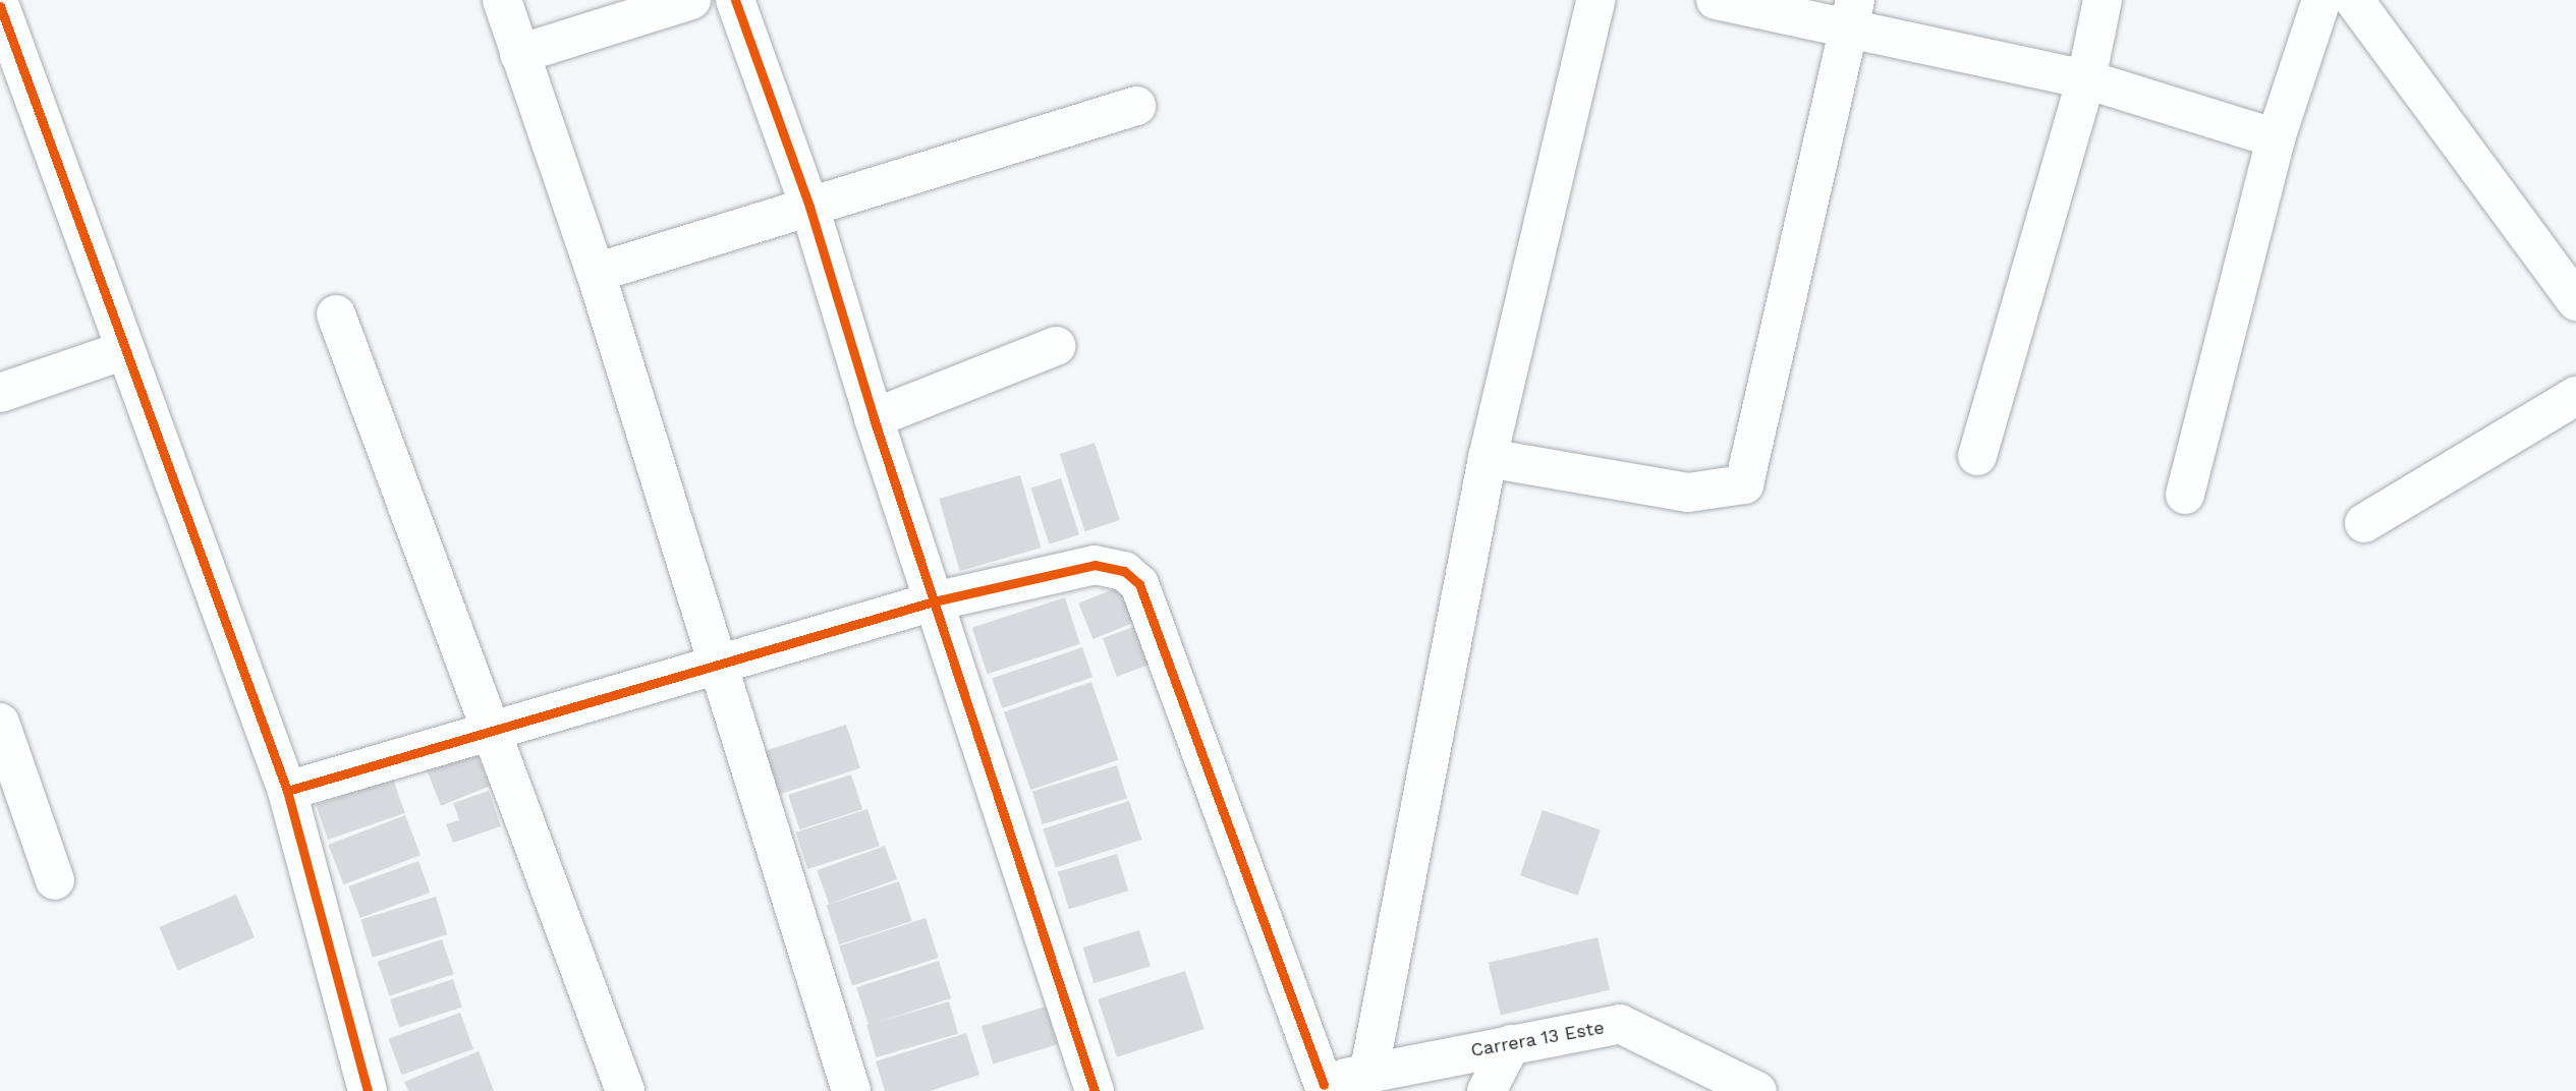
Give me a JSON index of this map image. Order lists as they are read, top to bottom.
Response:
{
  "streets": {
    "street": ["Carrera 13 Este"]
  }
}
